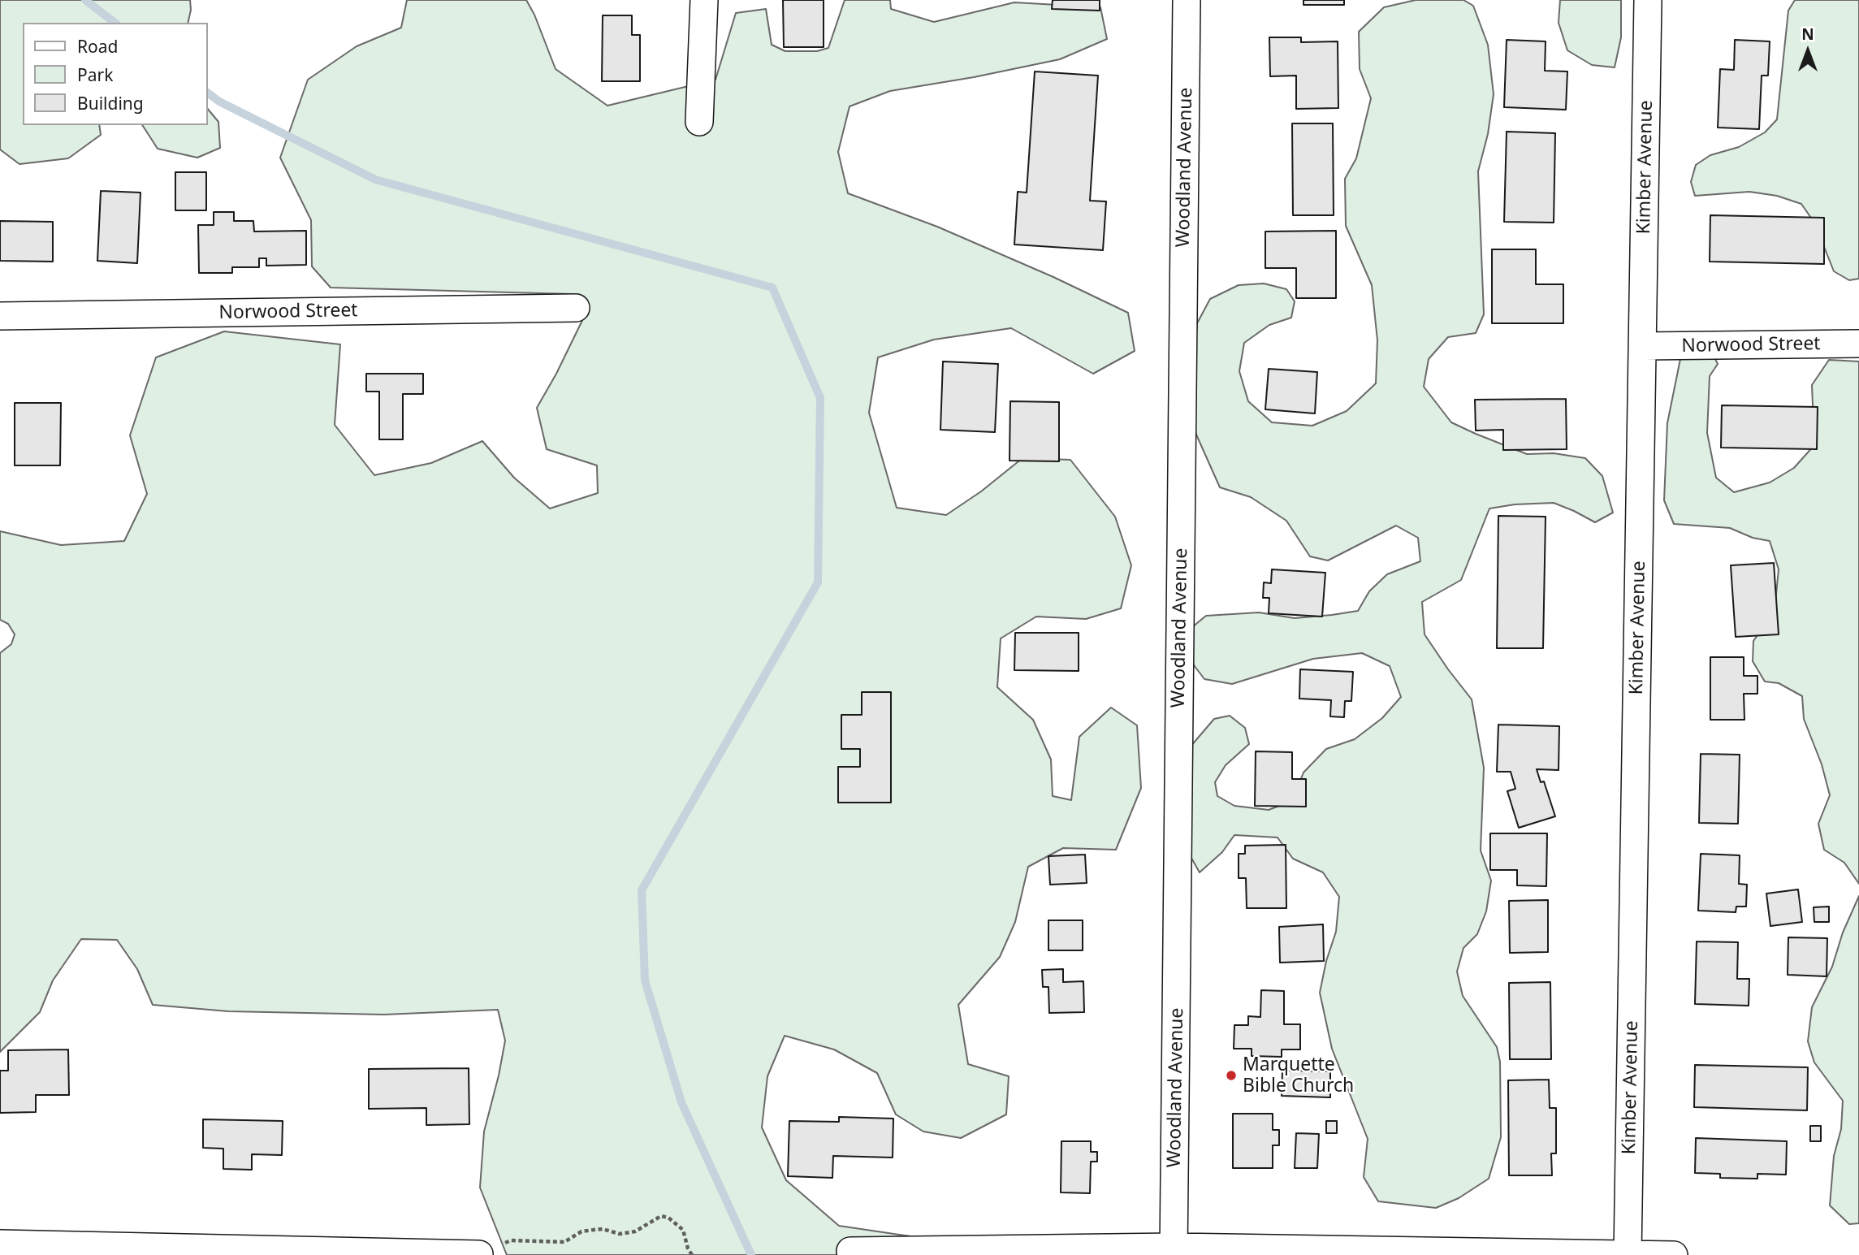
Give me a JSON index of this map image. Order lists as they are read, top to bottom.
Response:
{
  "streets": {
    "street": ["Woodland Avenue", "Kimber Avenue", "Norwood Street"]
  },
  "crossings": [
    ["Kimber Avenue", "Norwood Street"]
  ],
  "places": ["Marquette Bible Church"],
  "legend": ["Road", "Park", "Building"],
  "north": "top"
}
